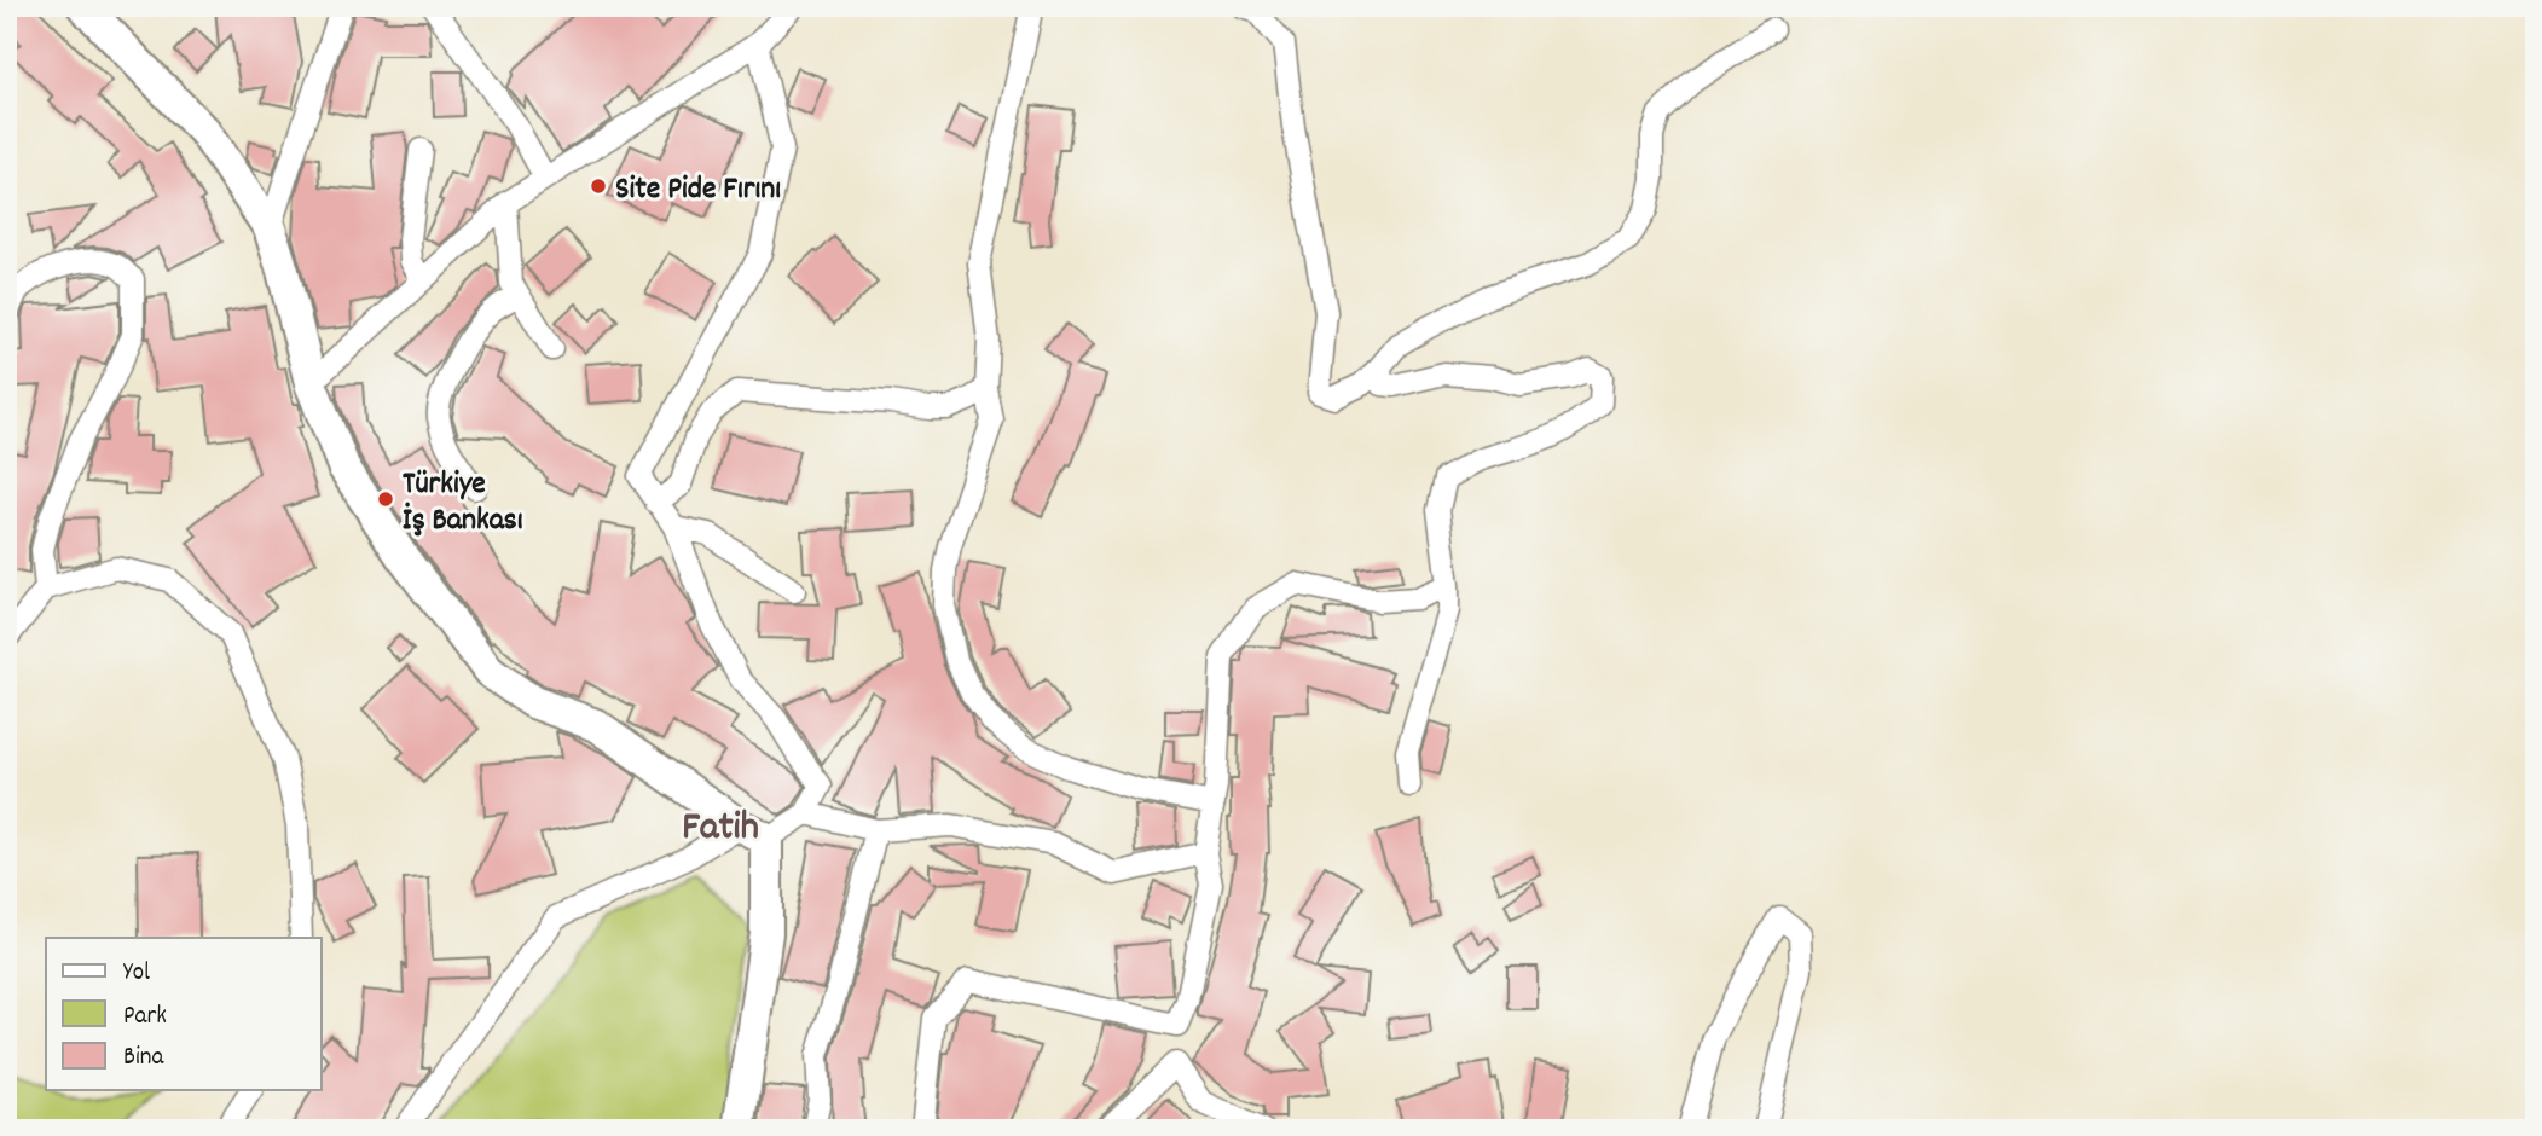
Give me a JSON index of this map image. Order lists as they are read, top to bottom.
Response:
{
  "districts": ["Fatih"],
  "places": ["Site Pide Fırını", "Türkiye İş Bankası"],
  "legend": ["Yol", "Park", "Bina"]
}
